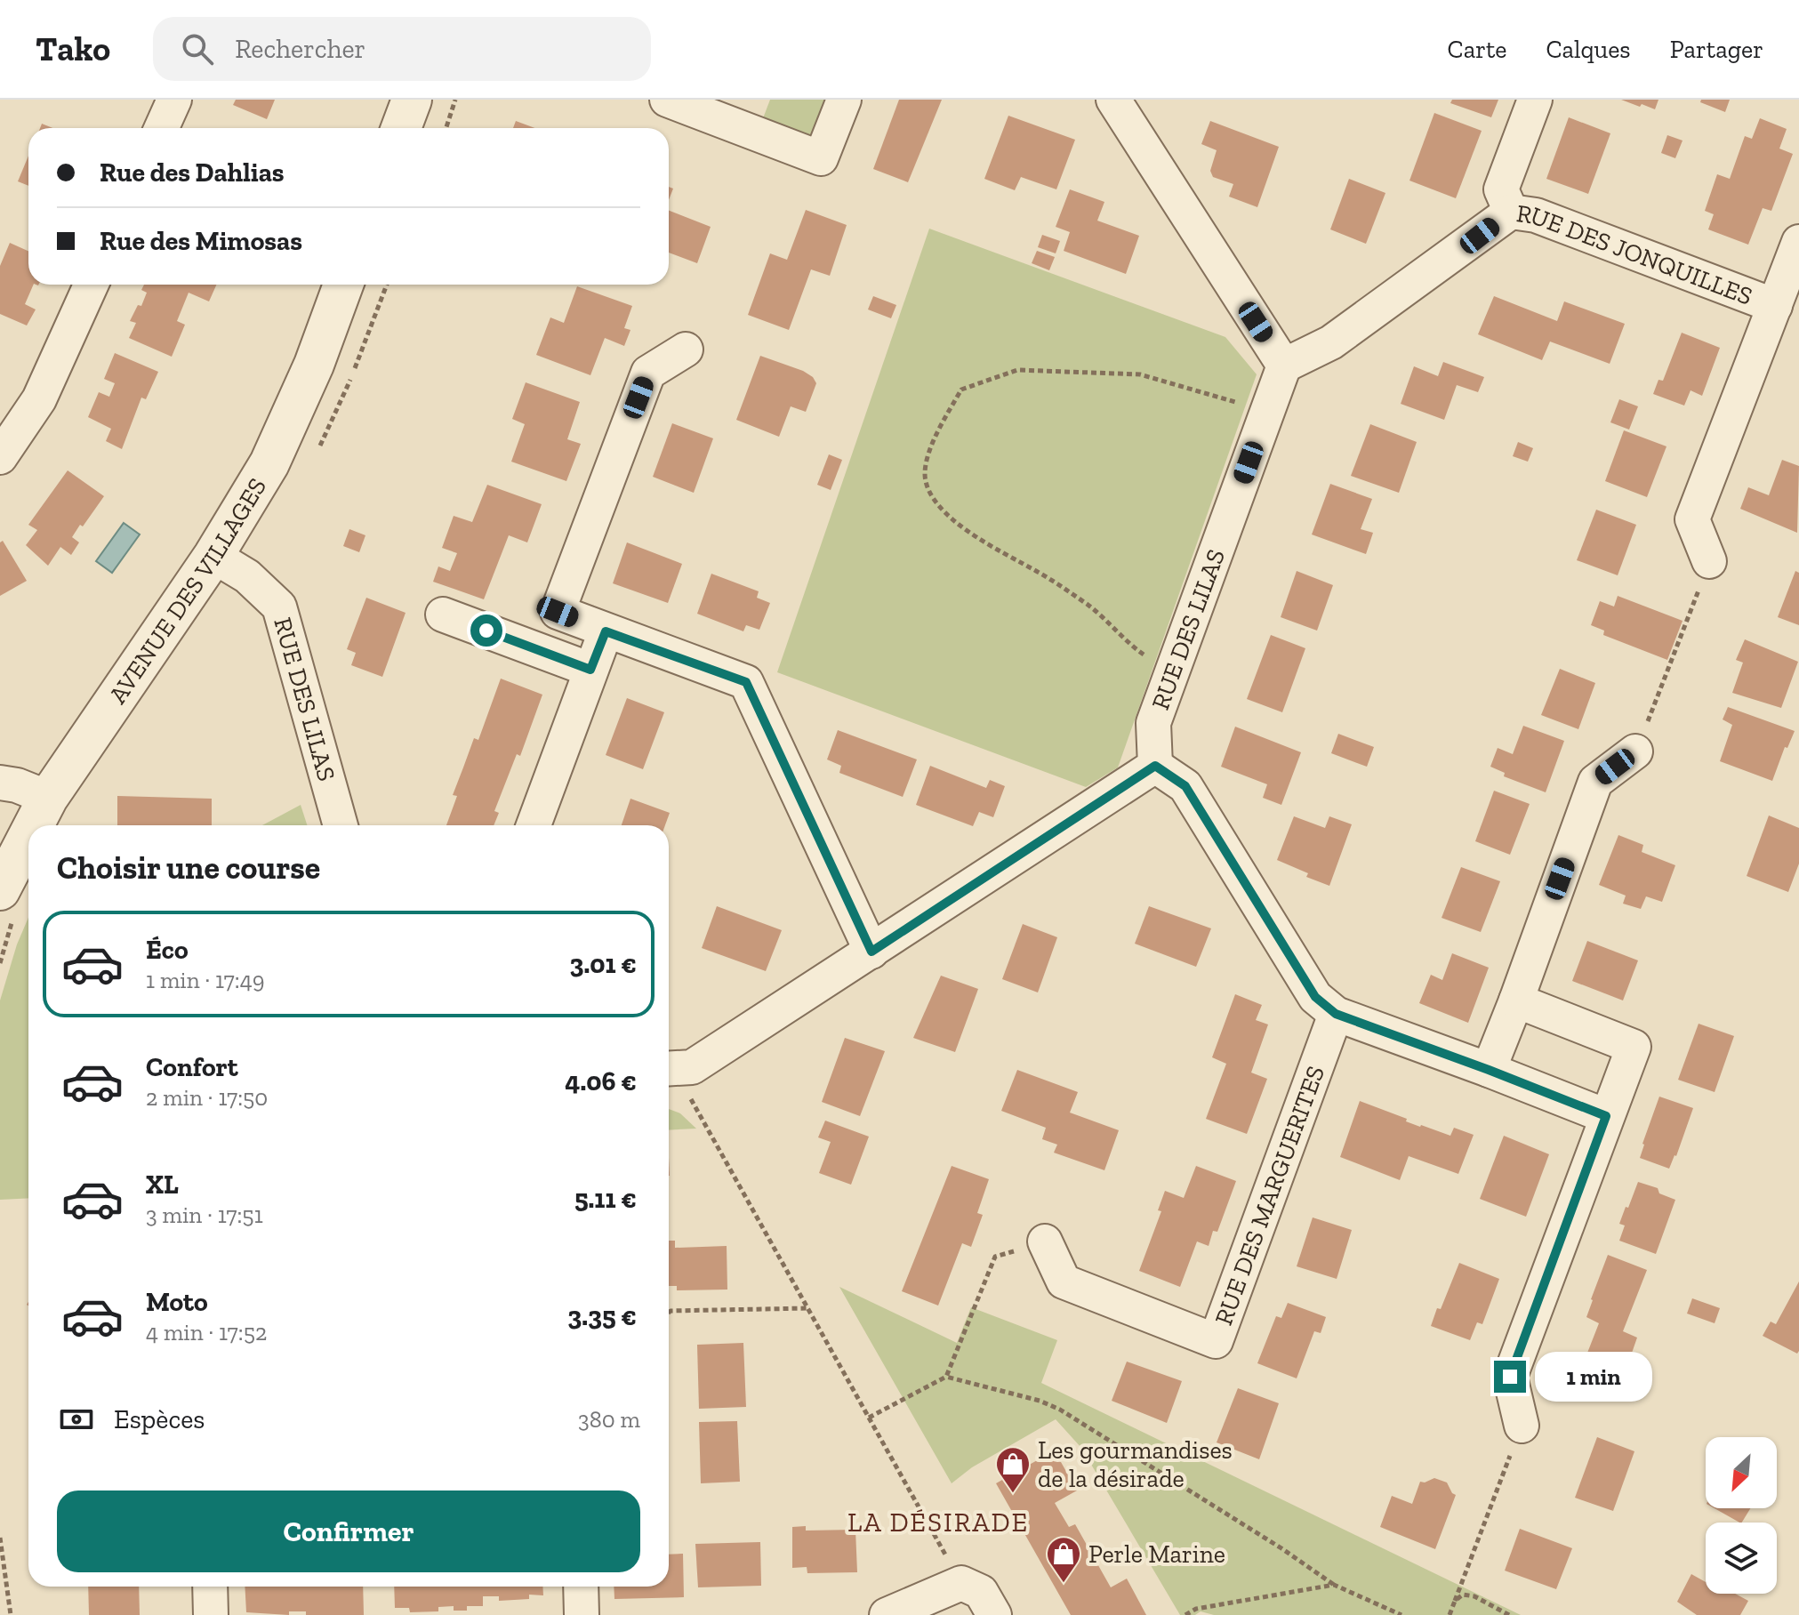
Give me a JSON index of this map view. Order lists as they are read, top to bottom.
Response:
{
  "streets": {
    "street": [
      "RUE DES JONQUILLES",
      "AVENUE DES VILLAGES",
      "RUE DES LILAS",
      "RUE DES MARGUERITES"
    ]
  },
  "crossings": [
    ["RUE DES JONQUILLES", "RUE DES LILAS"],
    ["AVENUE DES VILLAGES", "RUE DES LILAS"]
  ],
  "districts": ["LA DÉSIRADE"],
  "places": {
    "shop": ["Les gourmandises de la désirade", "Perle Marine"]
  },
  "north": "bottom left",
  "page": {
    "header": "Tako",
    "search": "Rechercher",
    "nav": ["Carte", "Calques", "Partager"],
    "banner": ["Rue des Dahlias", "Rue des Mimosas"],
    "heading": "Choisir une course",
    "list": [
      {
        "name": "Éco",
        "note": "1 min · 17:49",
        "value": "3.01 €"
      },
      {
        "name": "Confort",
        "note": "2 min · 17:50",
        "value": "4.06 €"
      },
      {
        "name": "XL",
        "note": "3 min · 17:51",
        "value": "5.11 €"
      },
      {
        "name": "Moto",
        "note": "4 min · 17:52",
        "value": "3.35 €"
      }
    ],
    "bubble": "1 min",
    "pay": ["Espèces", "380 m"],
    "buttons": "Confirmer"
  }
}
